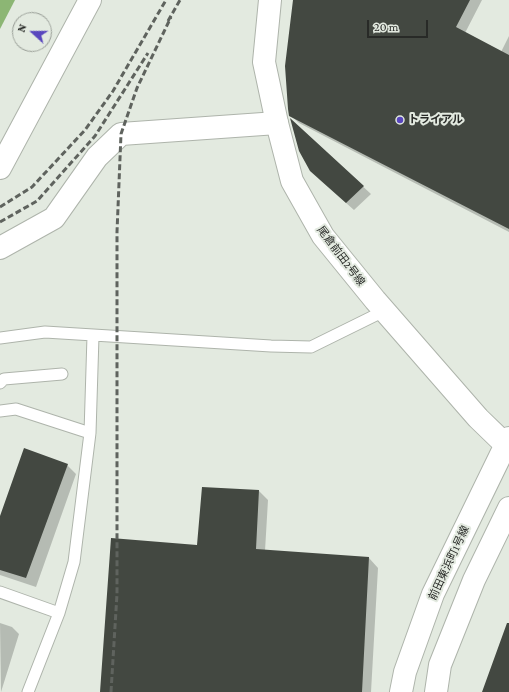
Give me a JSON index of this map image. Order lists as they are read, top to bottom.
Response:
{
  "streets": {
    "street": ["尾倉前田2号線", "前田東浜町1号線"]
  },
  "crossings": [
    ["尾倉前田2号線", "前田東浜町1号線"]
  ],
  "places": ["トライアル"],
  "scale_bar": "20 m",
  "north": "left"
}
